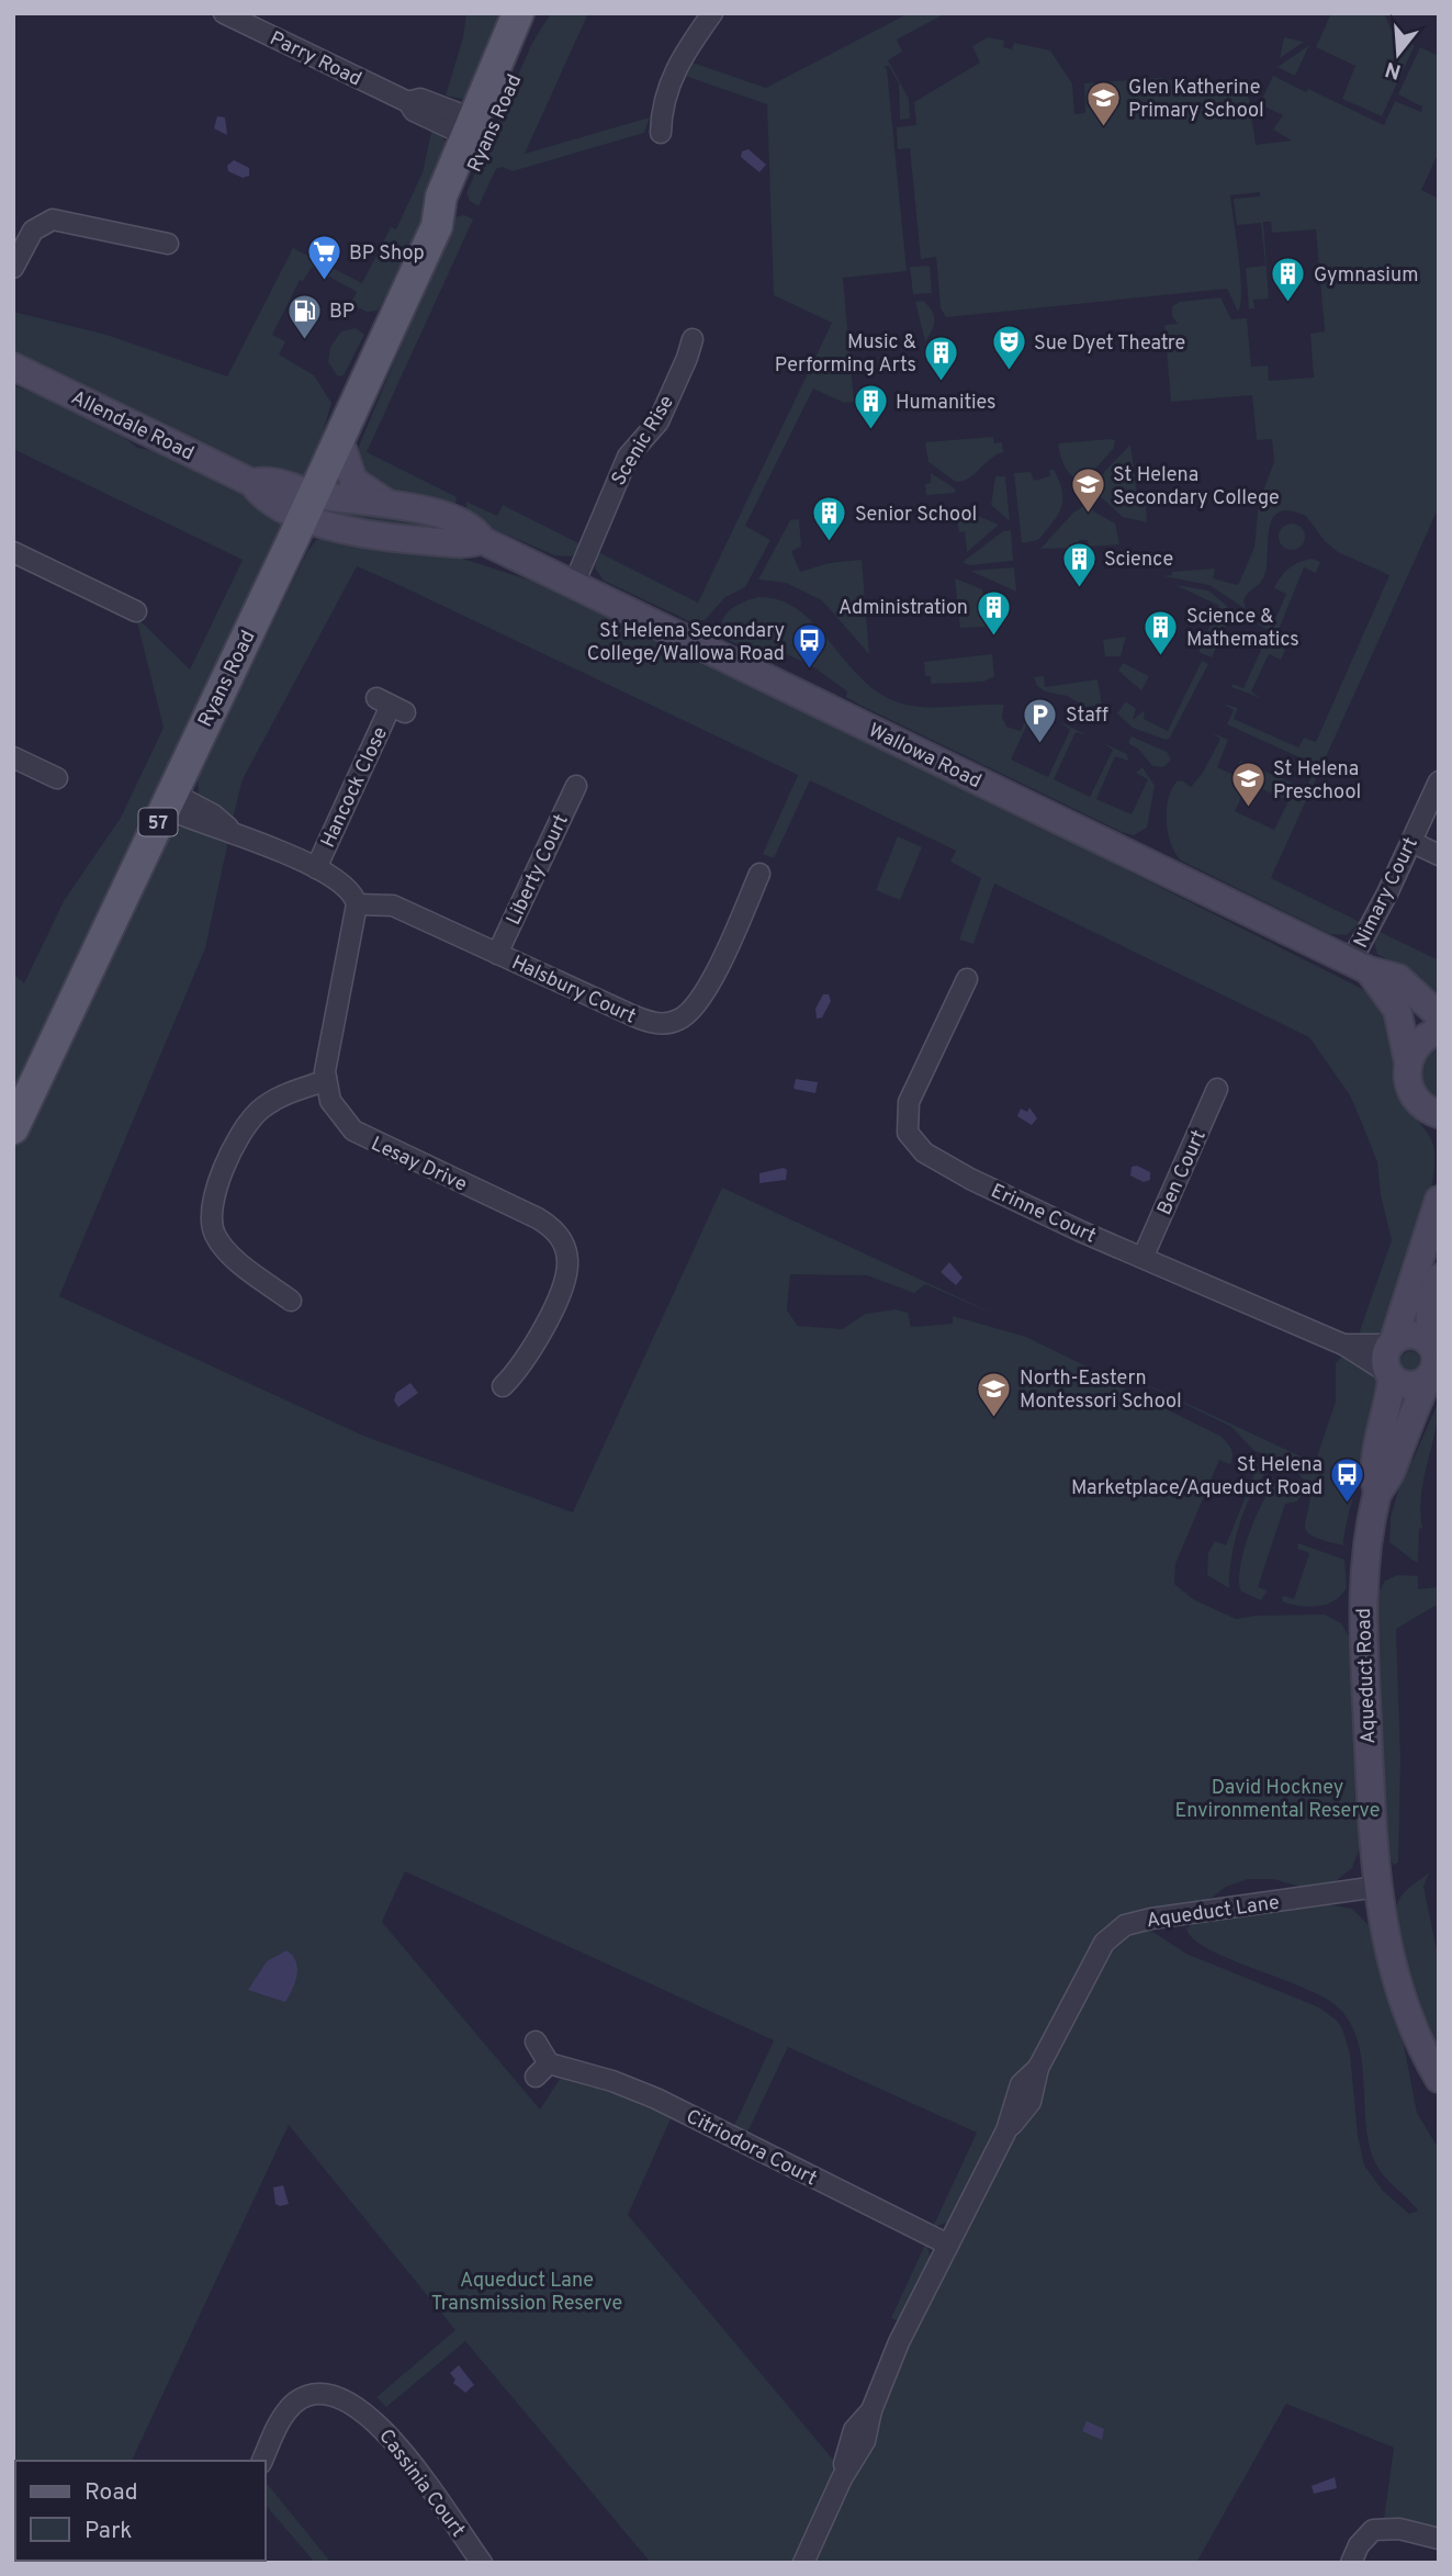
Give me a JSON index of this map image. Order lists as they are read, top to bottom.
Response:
{
  "streets": {
    "main road": [
      "Ryans Road",
      "Allendale Road",
      "Wallowa Road",
      "57",
      "Aqueduct Road"
    ],
    "street": [
      "Parry Road",
      "Scenic Rise",
      "Hancock Close",
      "Liberty Court",
      "Nimary Court",
      "Halsbury Court",
      "Lesay Drive",
      "Ben Court",
      "Erinne Court",
      "Aqueduct Lane",
      "Citriodora Court",
      "Cassinia Court"
    ]
  },
  "crossings": [
    ["Parry Road", "Ryans Road"],
    ["Ryans Road", "Allendale Road"],
    ["Ryans Road", "Wallowa Road"],
    ["Allendale Road", "Wallowa Road"],
    ["Scenic Rise", "Wallowa Road"],
    ["Wallowa Road", "Nimary Court"],
    ["Liberty Court", "Halsbury Court"],
    ["Ben Court", "Erinne Court"],
    ["Erinne Court", "Aqueduct Road"],
    ["Aqueduct Road", "Aqueduct Lane"],
    ["Aqueduct Lane", "Citriodora Court"]
  ],
  "parks": ["David Hockney Environmental Reserve", "Aqueduct Lane Transmission Reserve"],
  "places": {
    "school or university": [
      "Glen Katherine Primary School",
      "St Helena Secondary College",
      "St Helena Preschool",
      "North-Eastern Montessori School"
    ],
    "supermarket": ["BP Shop"],
    "building": [
      "Gymnasium",
      "Music & Performing Arts",
      "Humanities",
      "Senior School",
      "Science",
      "Administration",
      "Science & Mathematics"
    ],
    "fuel station": ["BP"],
    "theatre": ["Sue Dyet Theatre"],
    "bus stop": ["St Helena Secondary College/Wallowa Road", "St Helena Marketplace/Aqueduct Road"],
    "parking": ["Staff"]
  },
  "legend": ["Road", "Park"],
  "north": "bottom"
}
